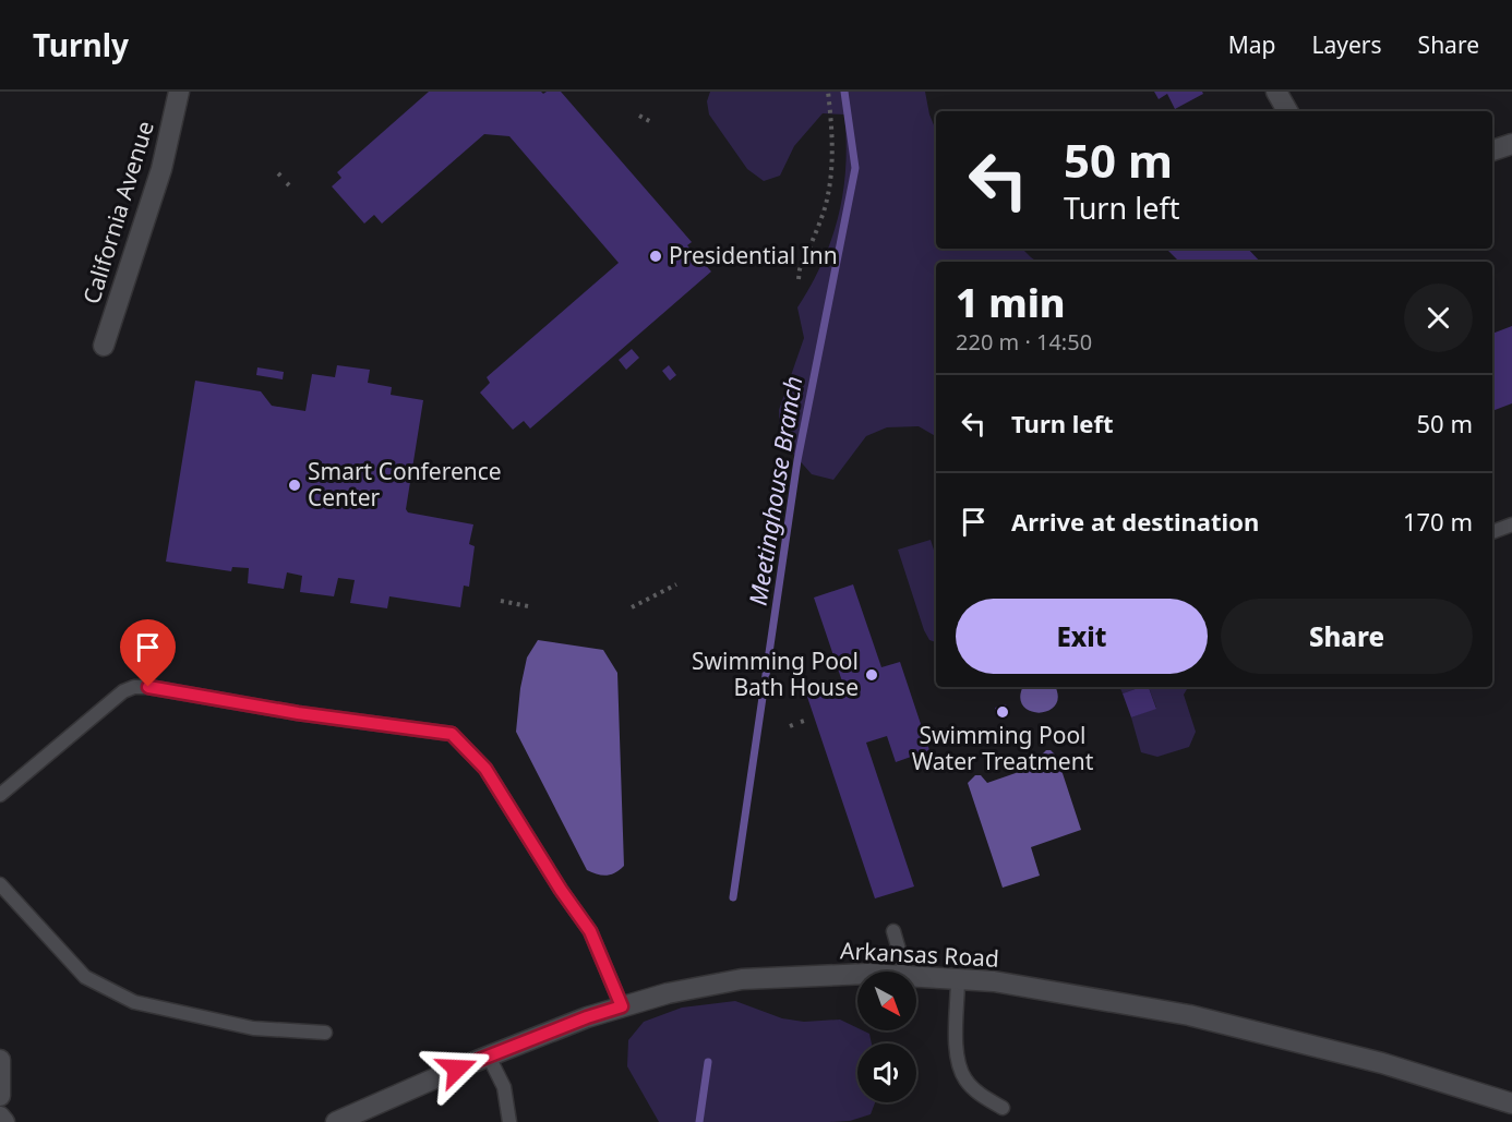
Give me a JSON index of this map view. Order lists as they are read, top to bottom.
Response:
{
  "streets": {
    "street": ["California Avenue", "Arkansas Road"]
  },
  "water": ["Meetinghouse Branch"],
  "places": [
    "Presidential Inn",
    "Smart Conference Center",
    "Swimming Pool Bath House",
    "Swimming Pool Water Treatment"
  ],
  "north": "bottom right",
  "page": {
    "header": "Turnly",
    "nav": ["Map", "Layers", "Share"],
    "turn": ["50 m", "Turn left"],
    "heading": ["1 min", "220 m · 14:50"],
    "list": [
      {
        "name": "Turn left",
        "value": "50 m"
      },
      {
        "name": "Arrive at destination",
        "value": "170 m"
      }
    ],
    "buttons": ["Exit", "Share"]
  }
}
